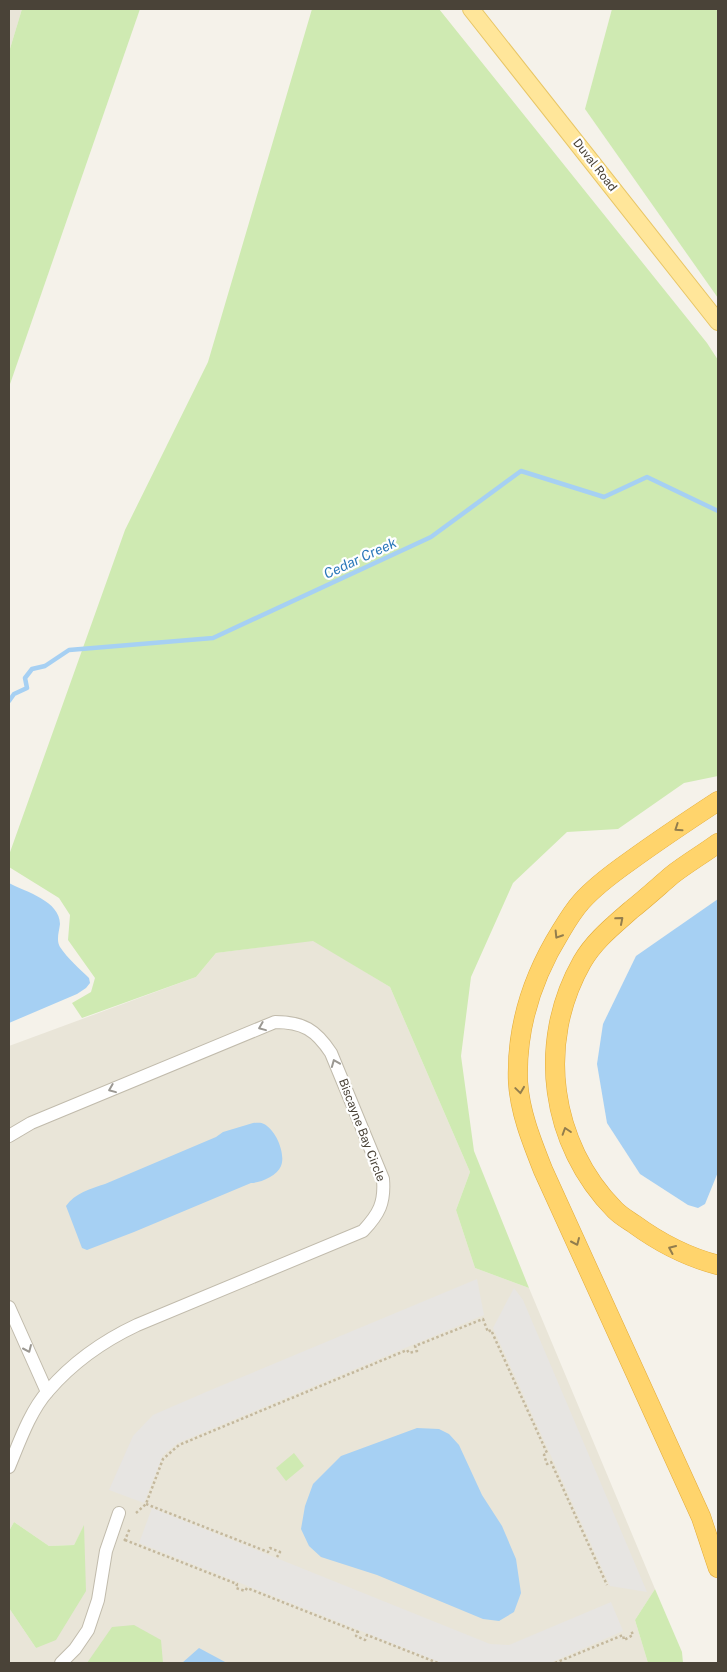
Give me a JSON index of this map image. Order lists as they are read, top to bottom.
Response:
{
  "streets": {
    "main road": ["Duval Road"],
    "street": ["Biscayne Bay Circle"]
  },
  "water": ["Cedar Creek"]
}
